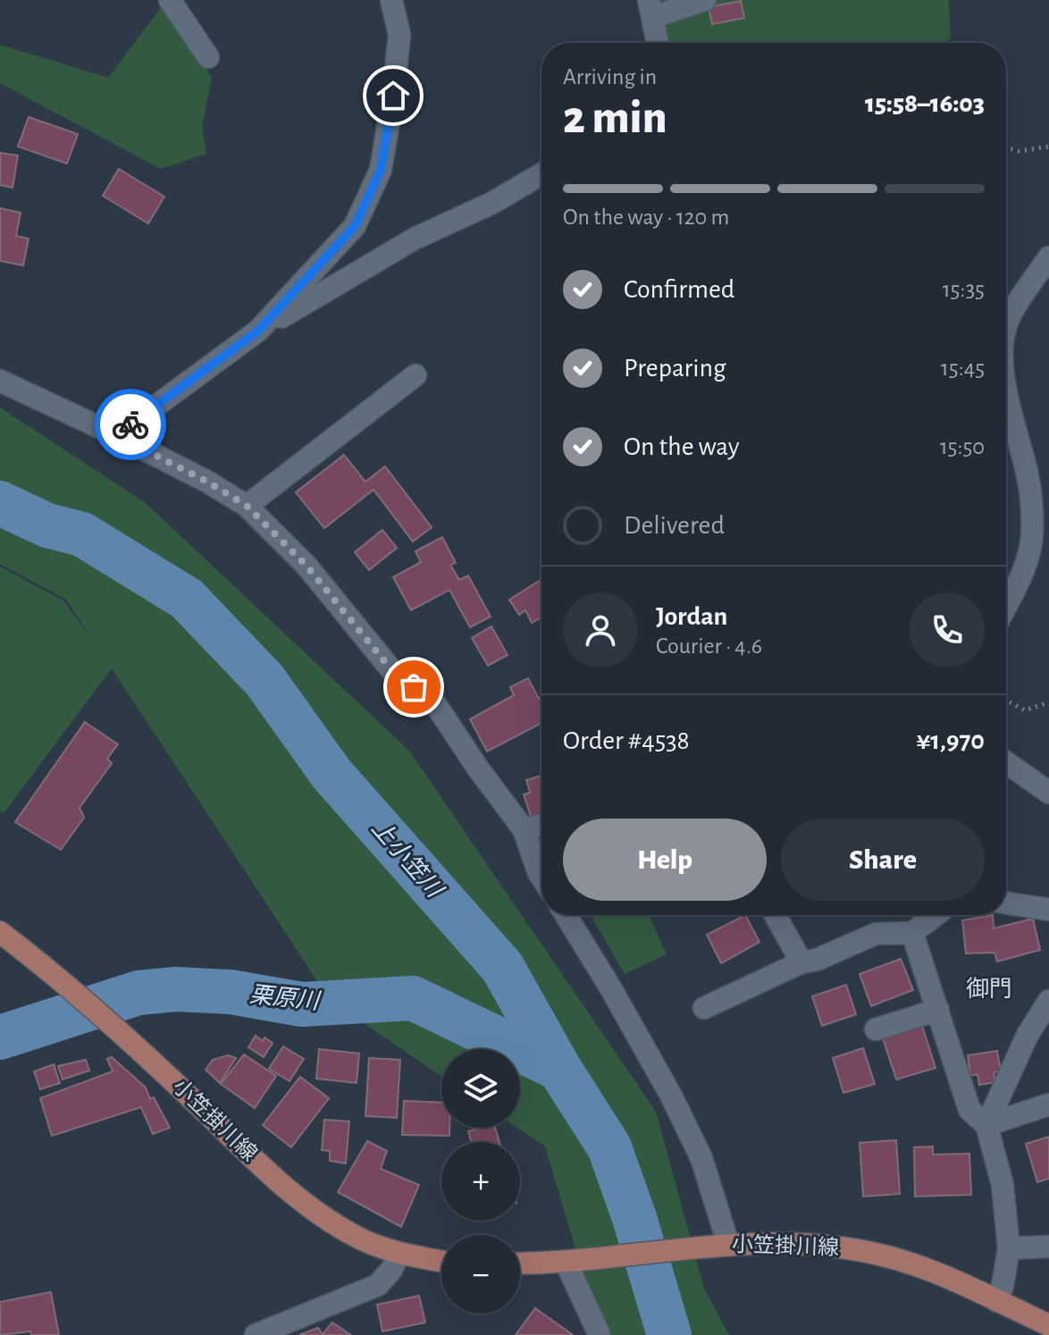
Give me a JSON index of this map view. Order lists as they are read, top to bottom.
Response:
{
  "streets": {
    "main road": ["小笠掛川線"]
  },
  "districts": ["御門"],
  "water": ["上小笠川", "栗原川"],
  "page": {
    "heading": ["2 min", "Arriving in", "15:58–16:03"],
    "panel": [
      "Jordan",
      "Courier · 4.6",
      "Order #4538",
      "¥1,970"
    ],
    "bar": "On the way · 120 m",
    "list": [
      ["Confirmed", "15:35"],
      ["Preparing", "15:45"],
      ["On the way", "15:50"],
      "Delivered"
    ],
    "buttons": ["Help", "Share"],
    "map_buttons": ["+", "−"]
  }
}
